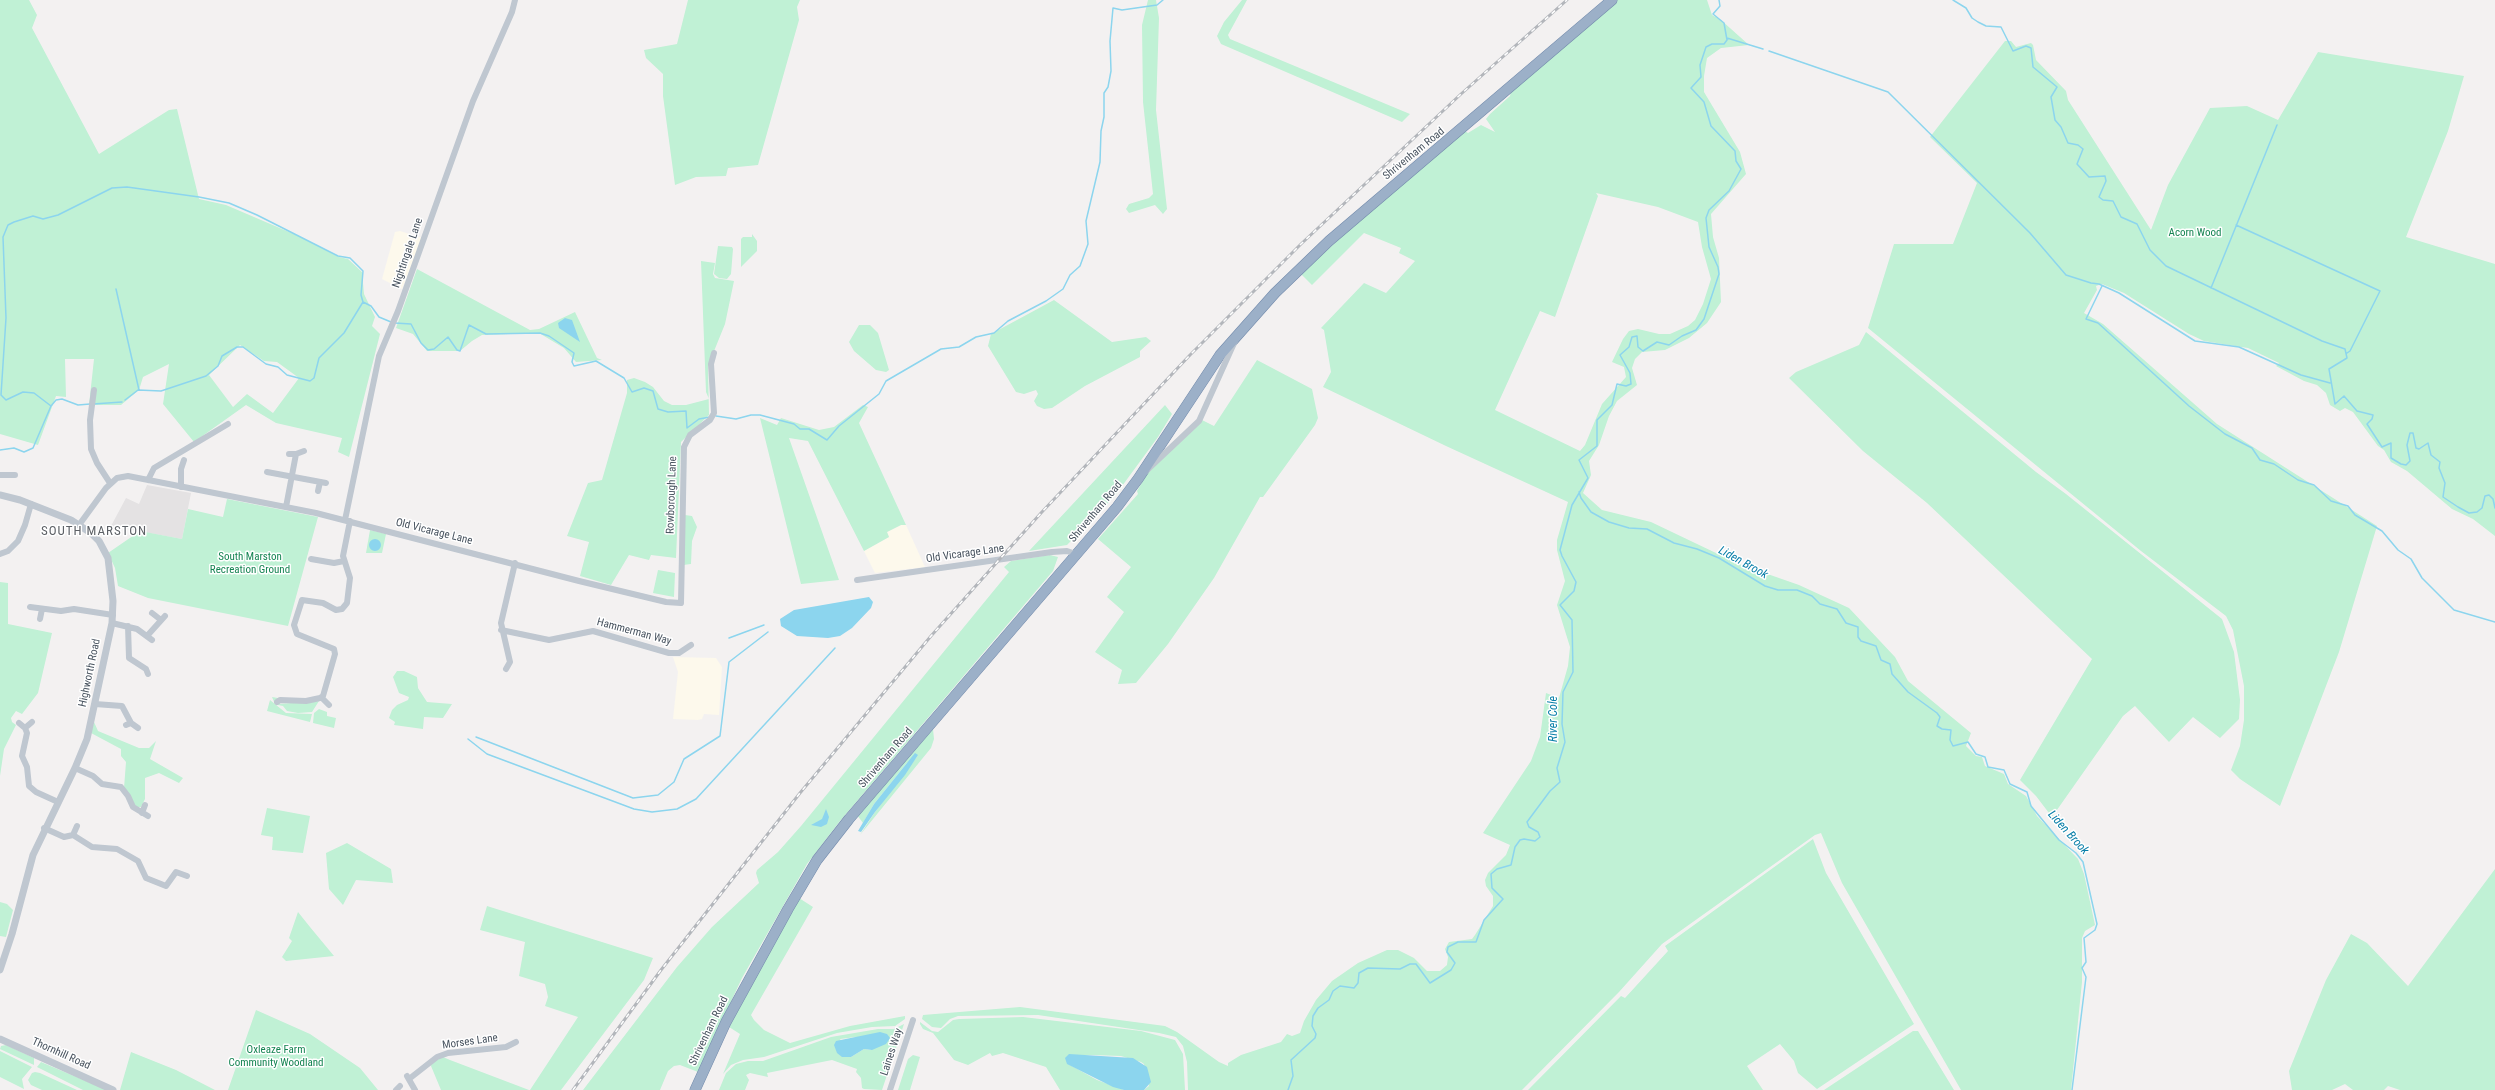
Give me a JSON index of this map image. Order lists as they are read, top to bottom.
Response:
{
  "streets": {
    "highway": ["Shrivenham Road"],
    "street": [
      "Nightingale Lane",
      "Rowborough Lane",
      "Old Vicarage Lane",
      "Hammerman Way",
      "Highworth Road",
      "Morses Lane",
      "Laines Way",
      "Thornhill Road"
    ]
  },
  "crossings": [
    ["Shrivenham Road", "Old Vicarage Lane"],
    ["Nightingale Lane", "Old Vicarage Lane"],
    ["Rowborough Lane", "Old Vicarage Lane"],
    ["Old Vicarage Lane", "Highworth Road"]
  ],
  "districts": ["SOUTH MARSTON"],
  "water": ["Liden Brook", "River Cole"],
  "parks": ["Acorn Wood", "South Marston Recreation Ground", "Oxleaze Farm Community Woodland"]
}
